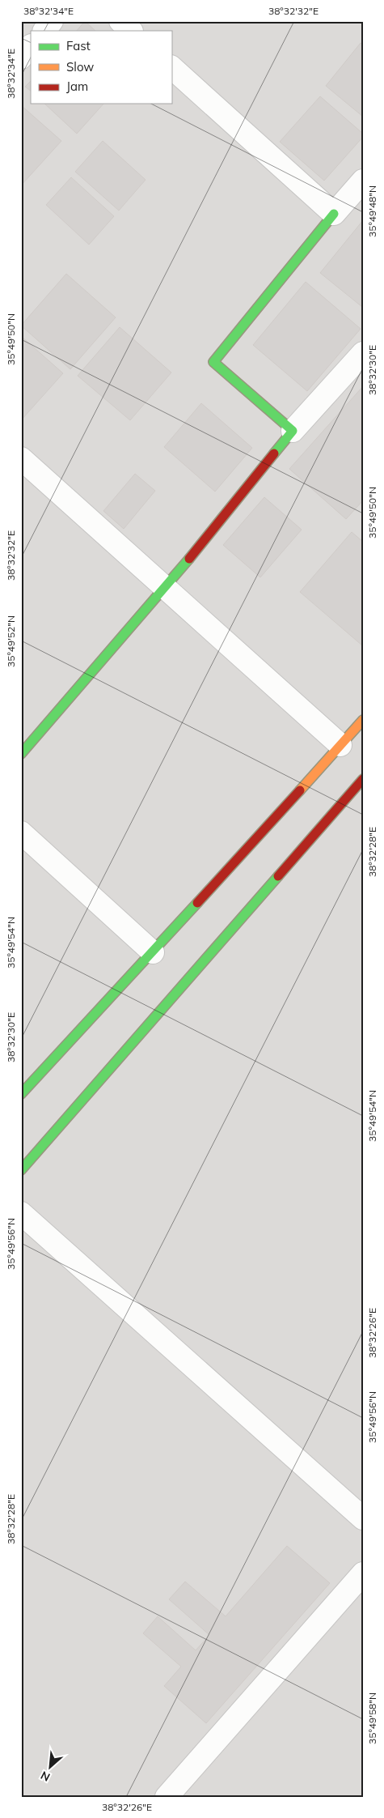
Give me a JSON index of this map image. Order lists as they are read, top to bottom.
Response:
{
  "legend": ["Fast", "Slow", "Jam"],
  "north": "bottom left",
  "coordinates": [
    "38°32'34\"E",
    "38°32'32\"E",
    "35°49'48\"N",
    "35°49'50\"N",
    "38°32'30\"E",
    "35°49'52\"N",
    "38°32'28\"E",
    "35°49'54\"N",
    "35°49'56\"N",
    "38°32'26\"E",
    "35°49'58\"N"
  ]
}
